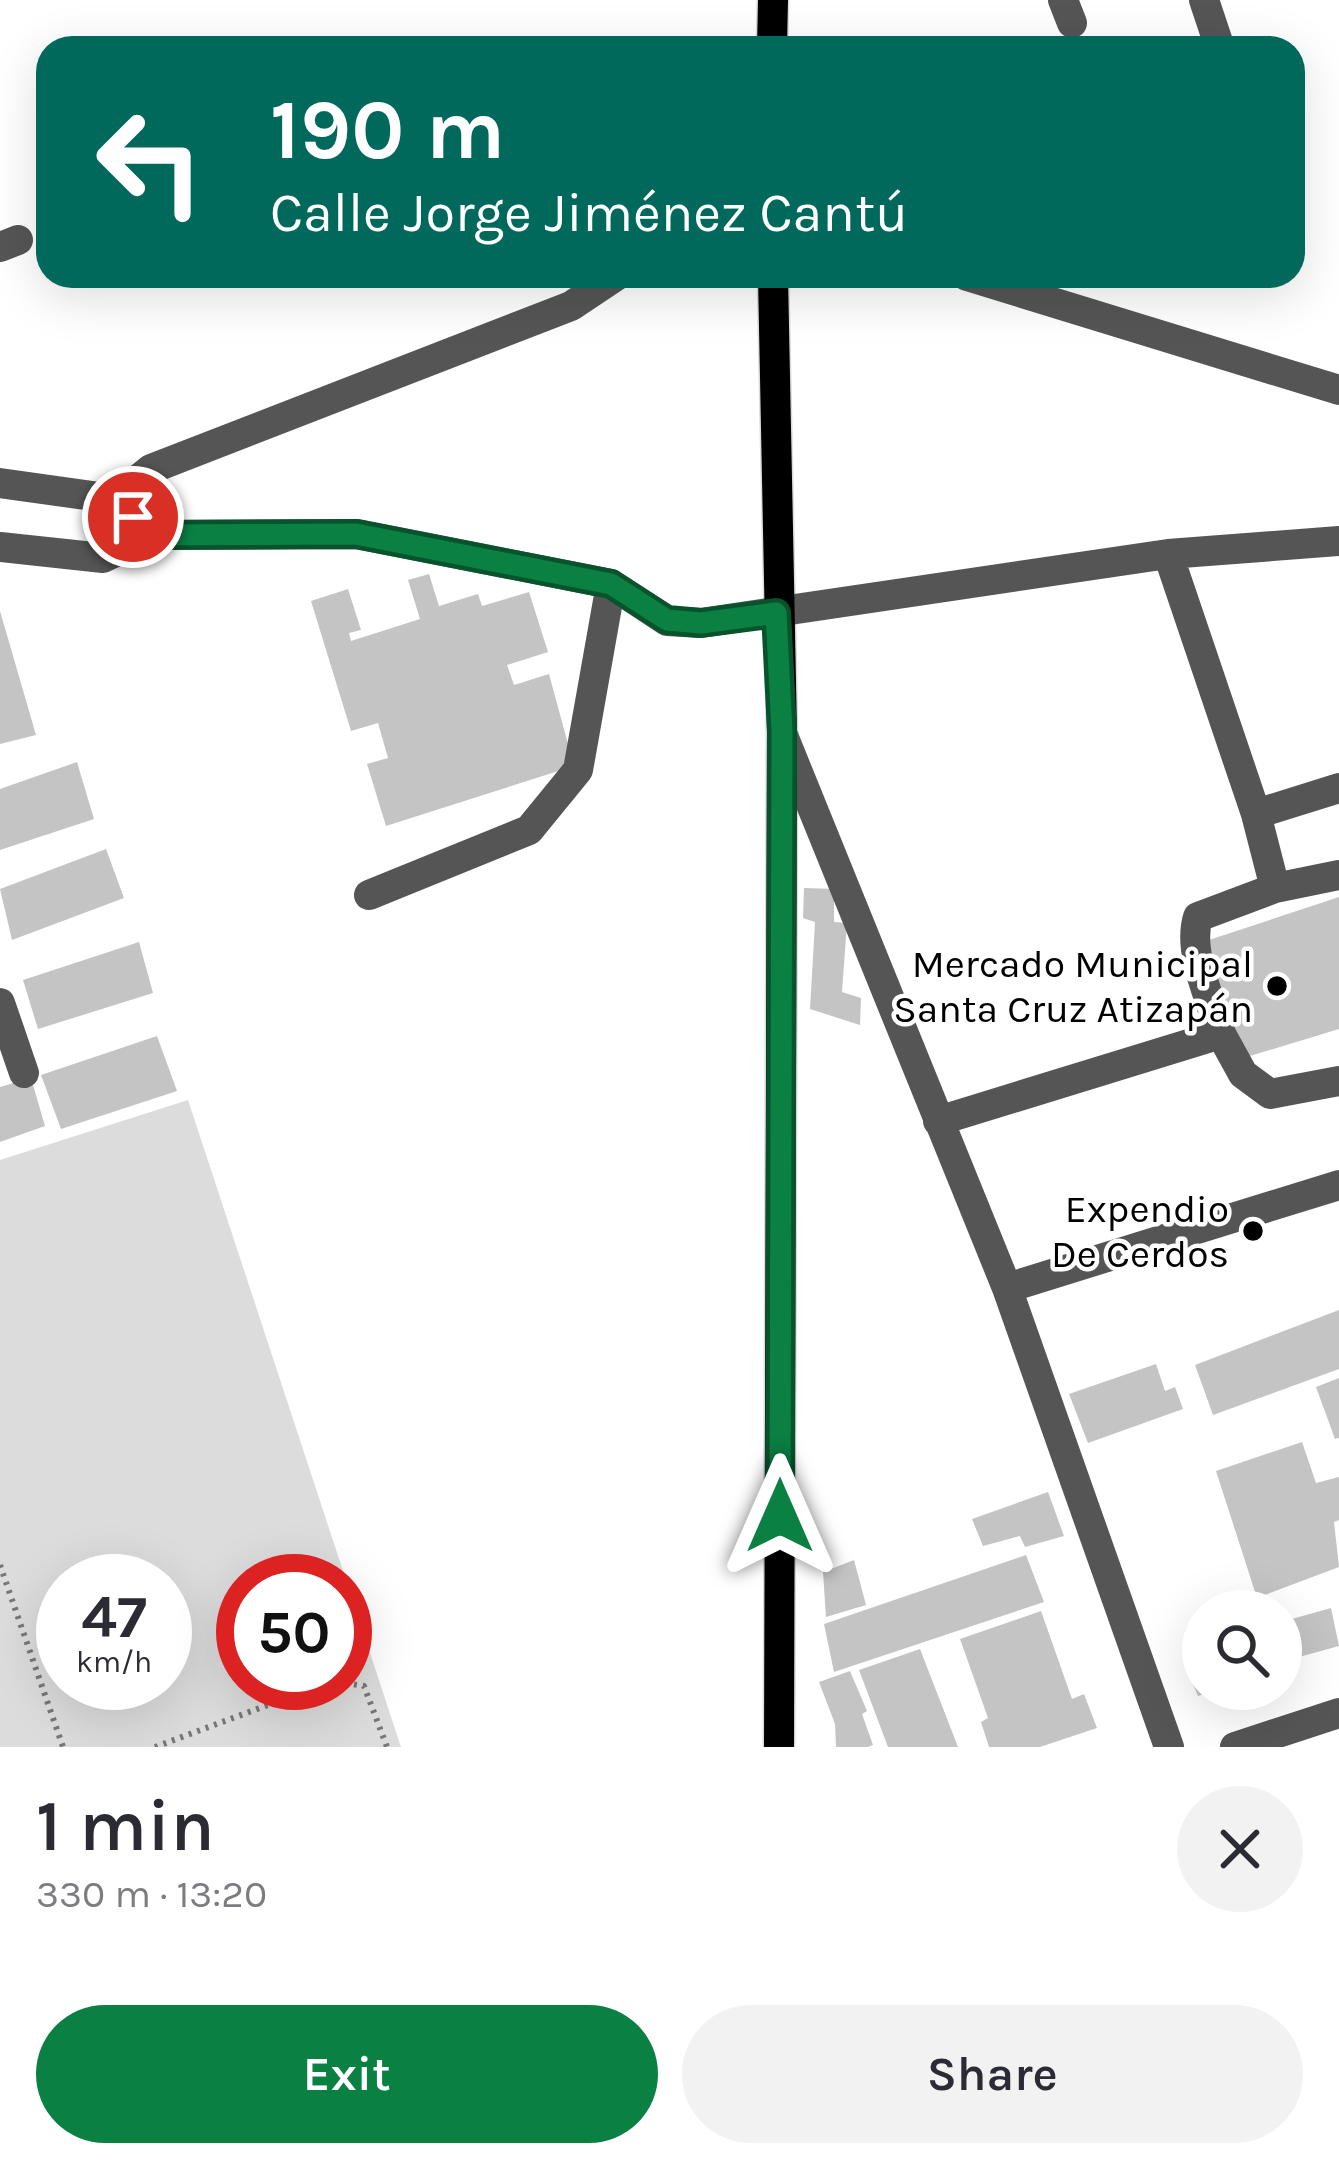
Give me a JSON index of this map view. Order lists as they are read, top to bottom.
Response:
{
  "places": ["Mercado Municipal Santa Cruz Atizapán", "Expendio De Cerdos"],
  "page": {
    "turn": ["190 m", "Calle Jorge Jiménez Cantú"],
    "speed": "47 km/h",
    "limit": "50",
    "heading": ["1 min", "330 m · 13:20"],
    "buttons": ["Exit", "Share"]
  }
}
